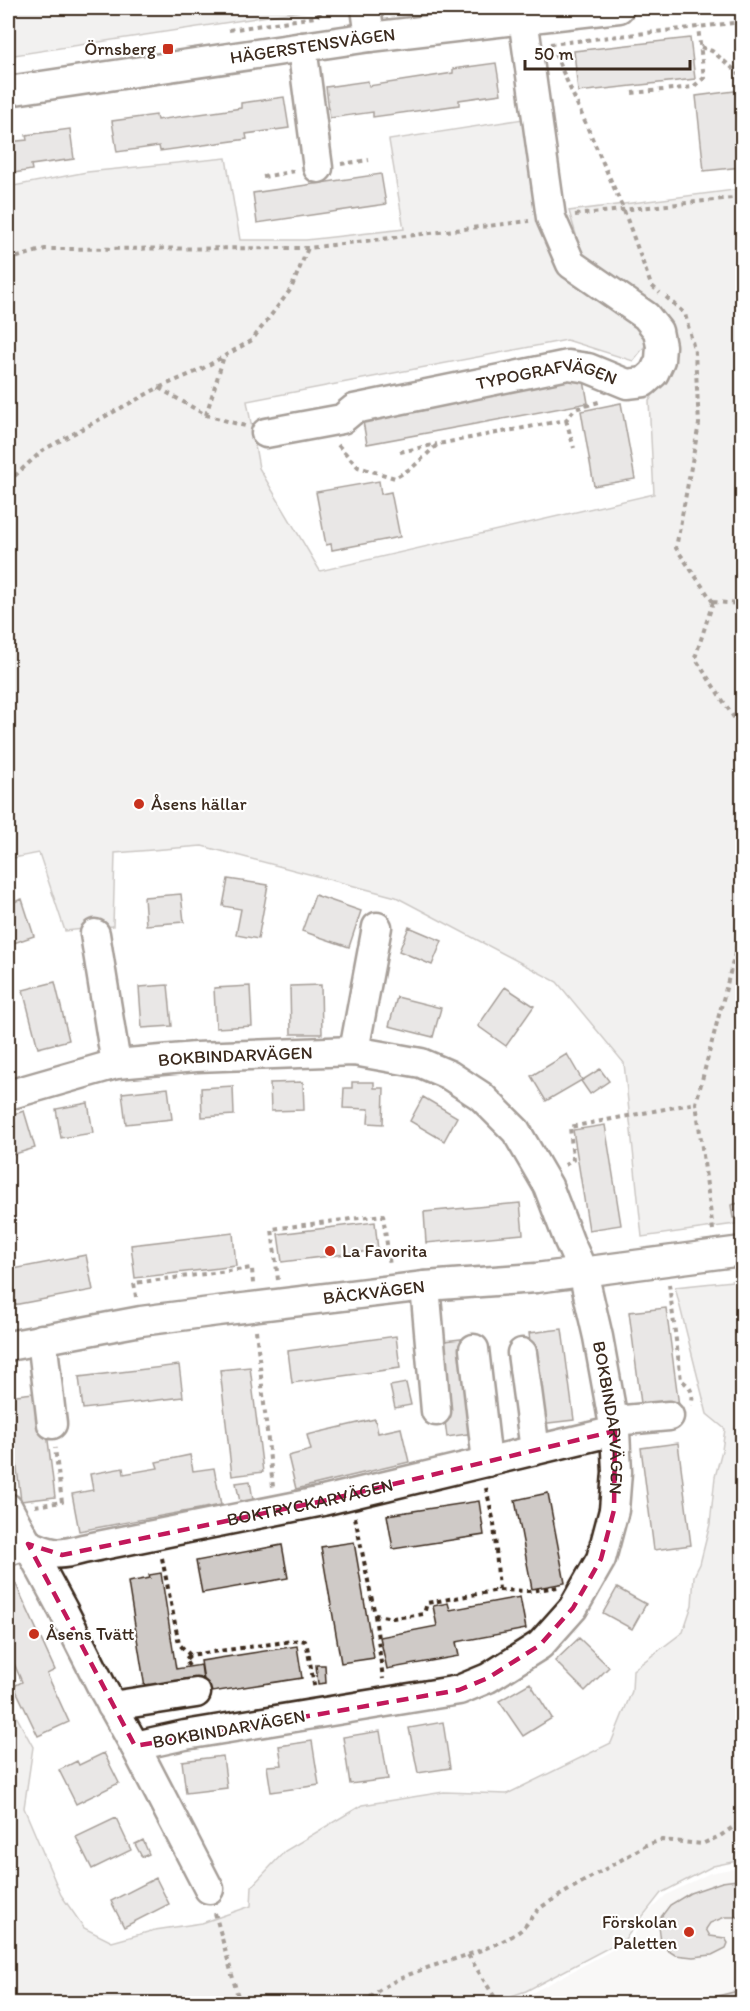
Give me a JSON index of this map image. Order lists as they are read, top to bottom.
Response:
{
  "streets": {
    "street": [
      "HÄGERSTENSVÄGEN",
      "TYPOGRAFVÄGEN",
      "BOKBINDARVÄGEN",
      "BÄCKVÄGEN",
      "BOKTRYCKARVÄGEN"
    ]
  },
  "crossings": [
    ["HÄGERSTENSVÄGEN", "TYPOGRAFVÄGEN"],
    ["BOKBINDARVÄGEN", "BÄCKVÄGEN"],
    ["BOKBINDARVÄGEN", "BOKTRYCKARVÄGEN"]
  ],
  "places": {
    "transit": ["Örnsberg"],
    "other": [
      "Åsens hällar",
      "La Favorita",
      "Åsens Tvätt",
      "Förskolan Paletten"
    ]
  },
  "scale_bar": "50 m"
}
